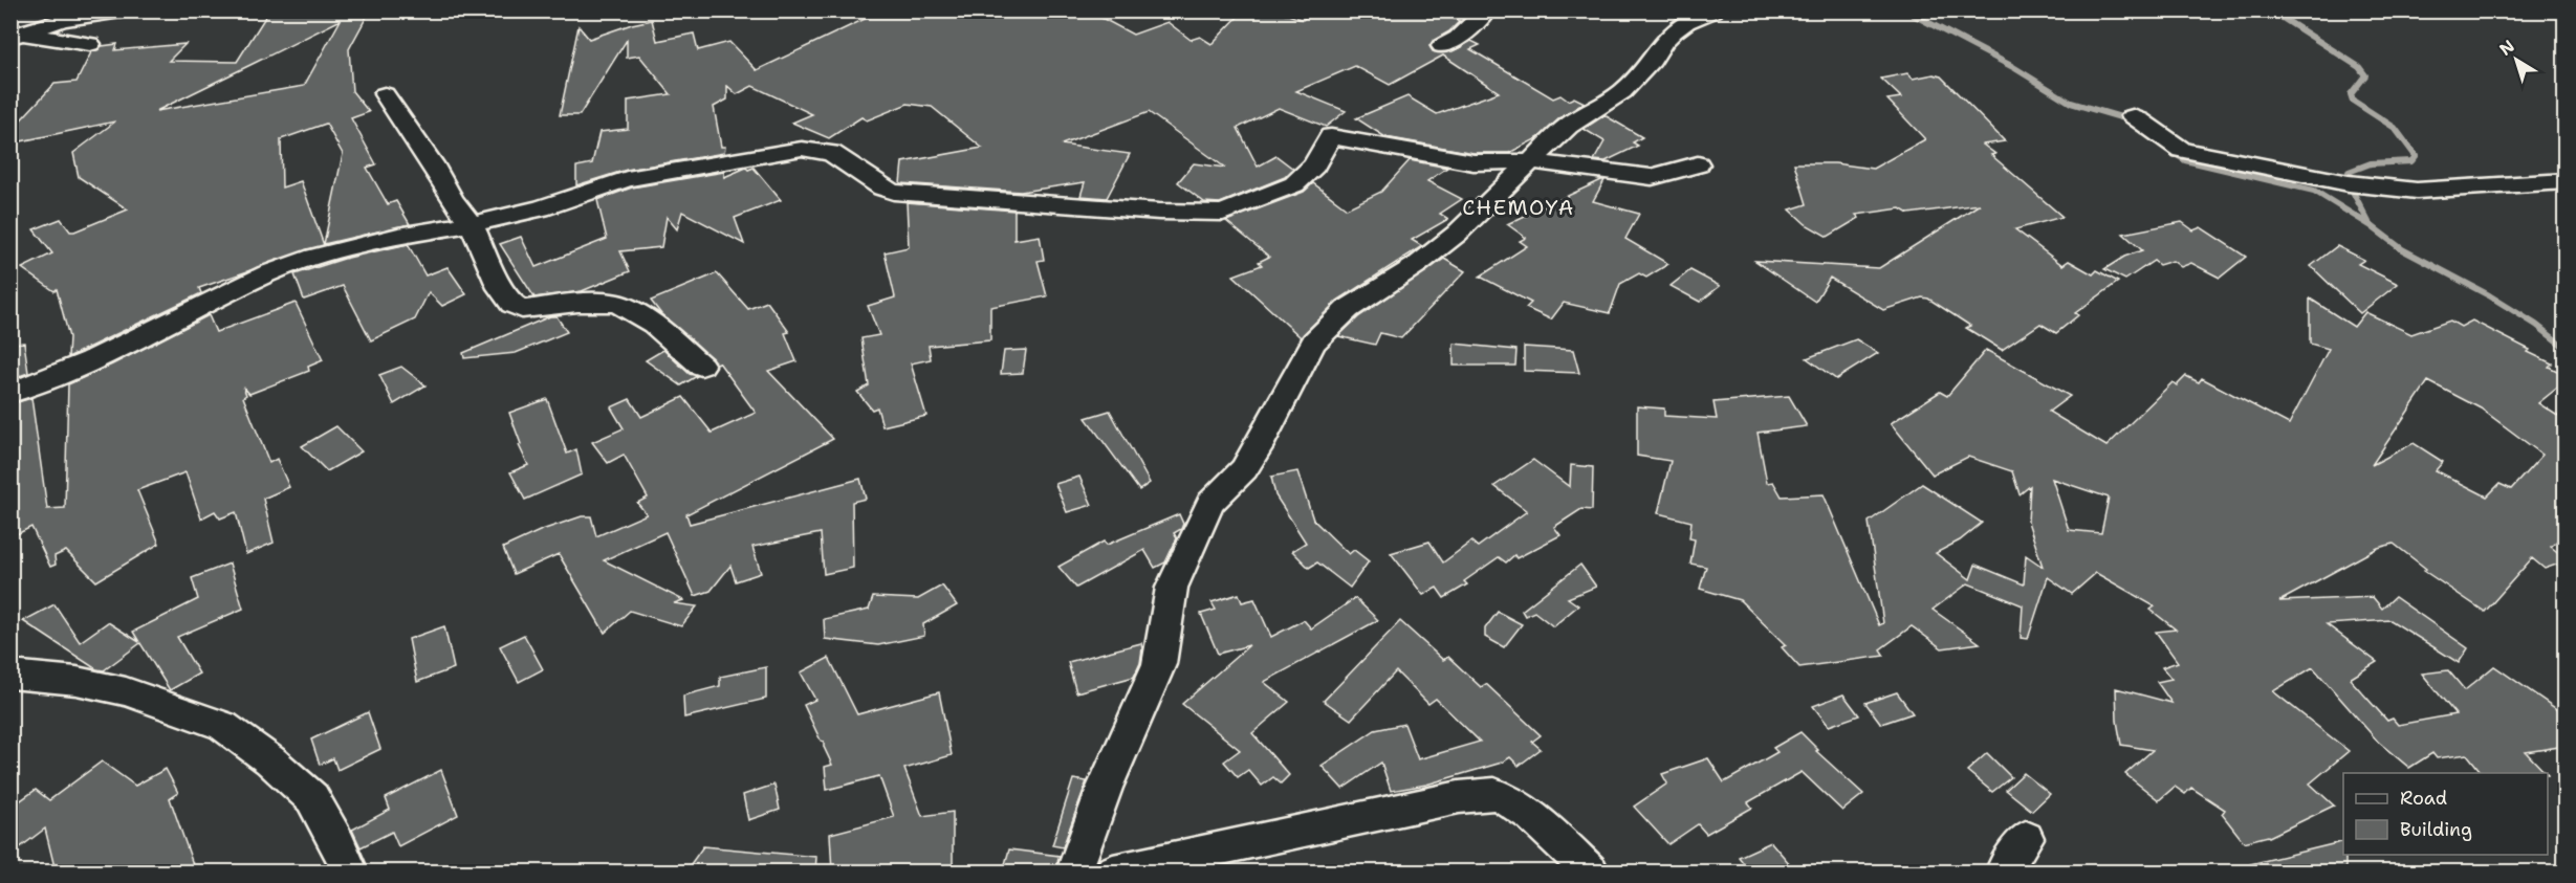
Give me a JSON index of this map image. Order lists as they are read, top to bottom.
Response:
{
  "districts": ["CHEMOYA"],
  "legend": ["Road", "Building"],
  "north": "top left"
}
